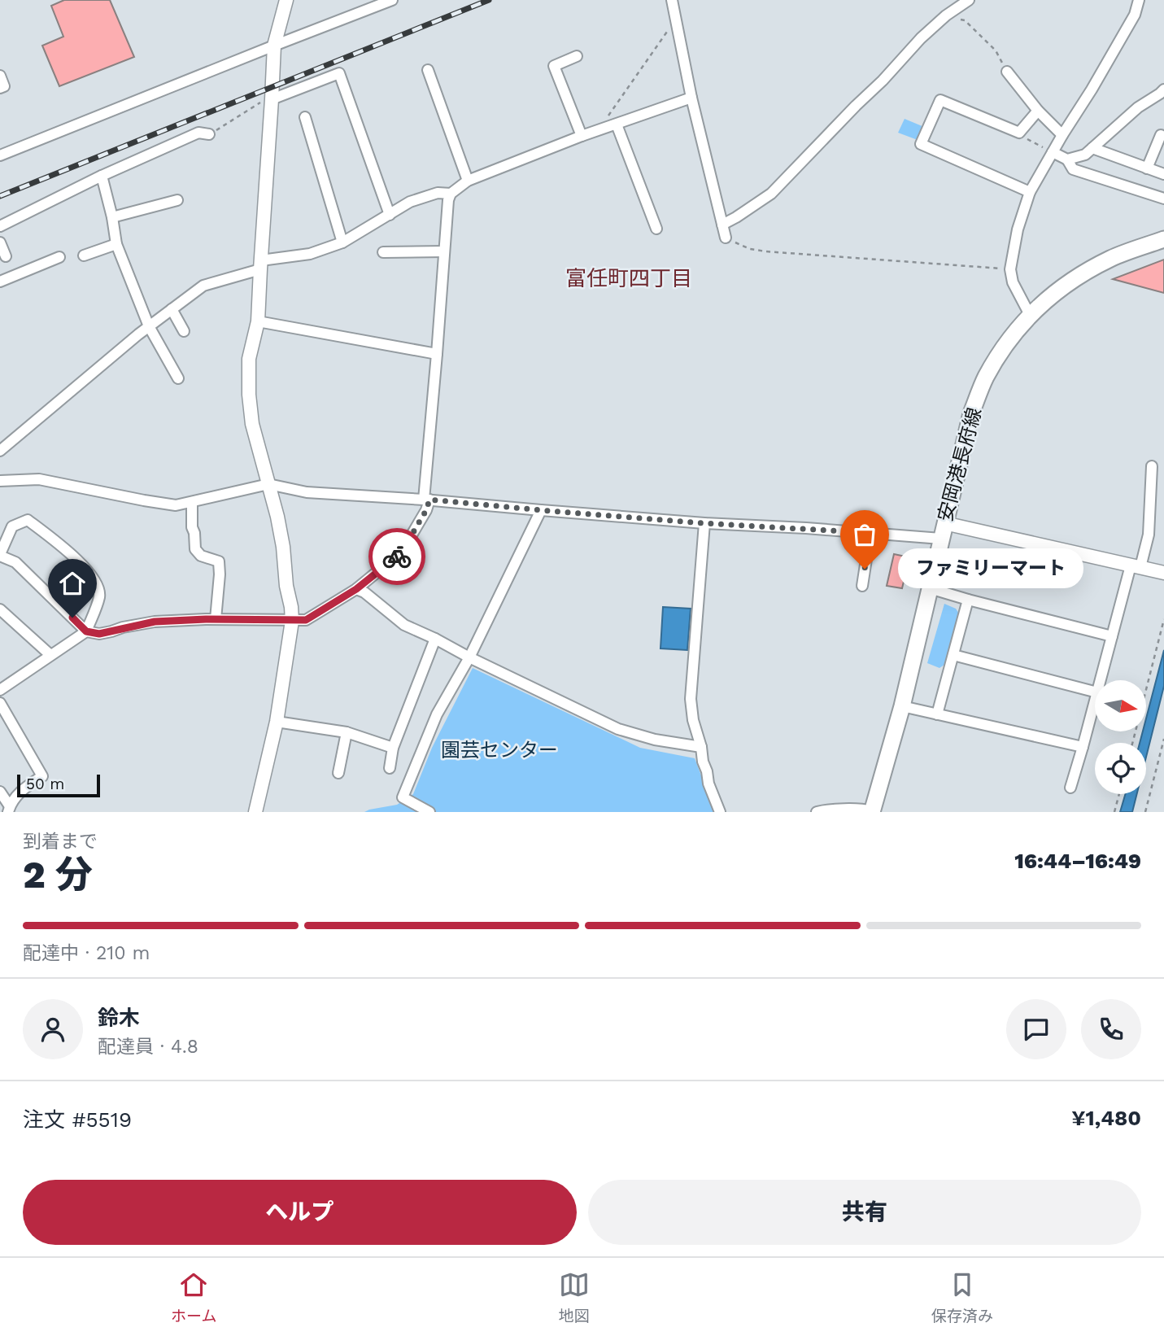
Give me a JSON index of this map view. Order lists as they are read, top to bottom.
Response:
{
  "streets": {
    "main road": ["安岡港長府線"]
  },
  "districts": ["富任町四丁目"],
  "parks": ["園芸センター"],
  "places": ["ファミリーマート"],
  "scale_bar": "50 m",
  "north": "right",
  "page": {
    "bubble": "ファミリーマート",
    "scale": "50 m",
    "heading": ["2 分", "到着まで", "16:44–16:49"],
    "panel": [
      "鈴木",
      "配達員 · 4.8",
      "注文 #5519",
      "¥1,480"
    ],
    "bar": "配達中 · 210 m",
    "buttons": ["ヘルプ", "共有"],
    "tabs": ["ホーム", "地図", "保存済み"]
  }
}
